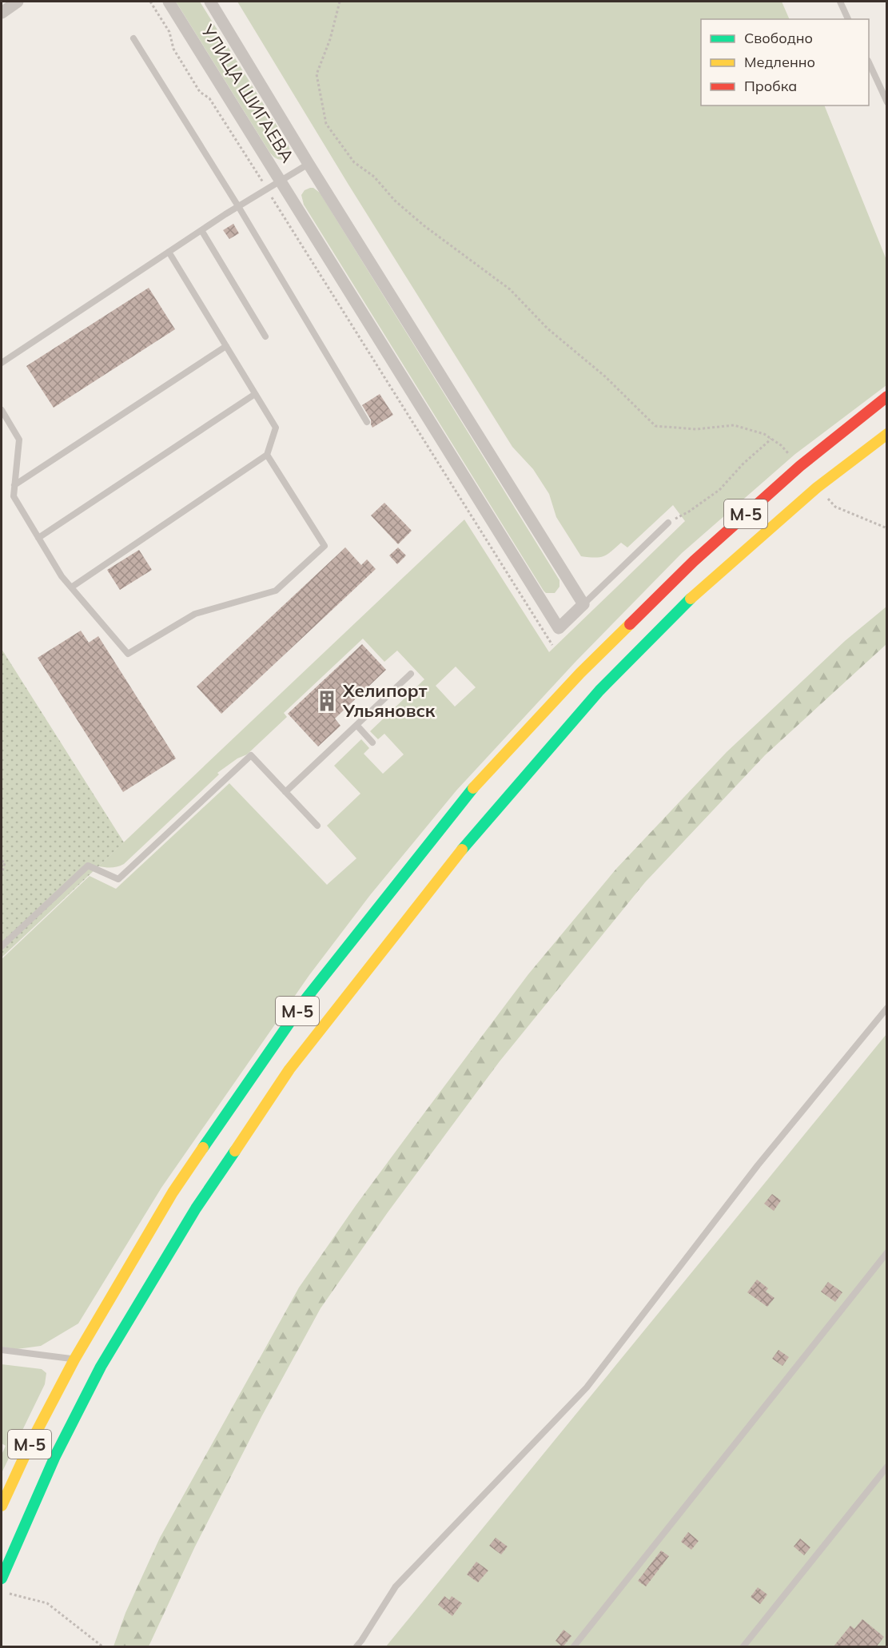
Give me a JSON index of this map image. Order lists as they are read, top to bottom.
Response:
{
  "streets": {
    "highway": ["М-5"],
    "street": ["УЛИЦА ШИГАЕВА"]
  },
  "places": {
    "building": ["Хелипорт Ульяновск"]
  },
  "legend": ["Свободно", "Медленно", "Пробка"]
}
